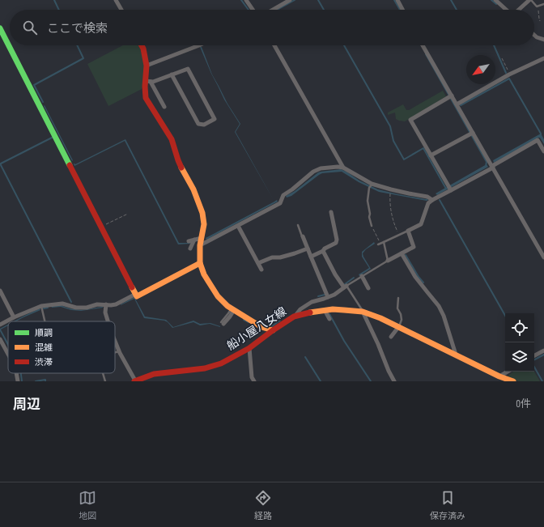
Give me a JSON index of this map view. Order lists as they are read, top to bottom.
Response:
{
  "streets": {
    "street": ["船小屋八女線"]
  },
  "legend": ["順調", "混雑", "渋滞"],
  "north": "bottom left",
  "page": {
    "search": "ここで検索",
    "heading": ["周辺", "0件"],
    "nav": ["地図", "経路", "保存済み"]
  }
}
